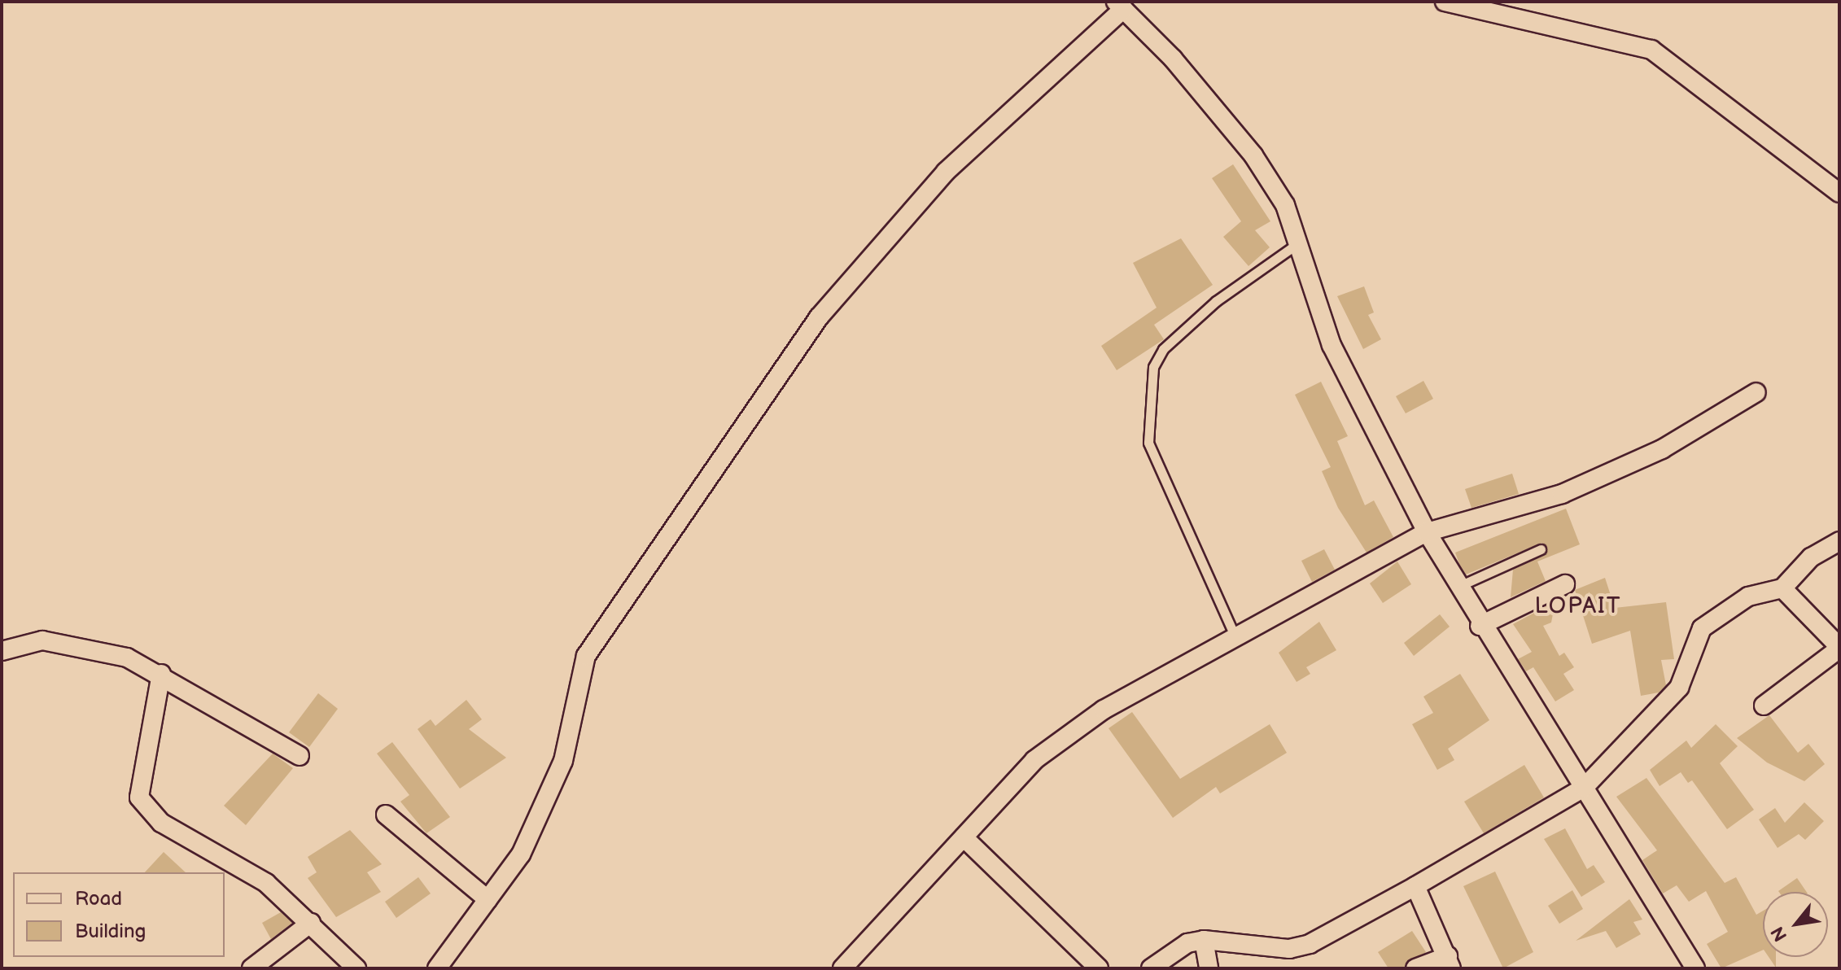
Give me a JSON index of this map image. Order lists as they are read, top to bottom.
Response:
{
  "districts": ["LOPAIT"],
  "legend": ["Road", "Building"],
  "north": "bottom left"
}
